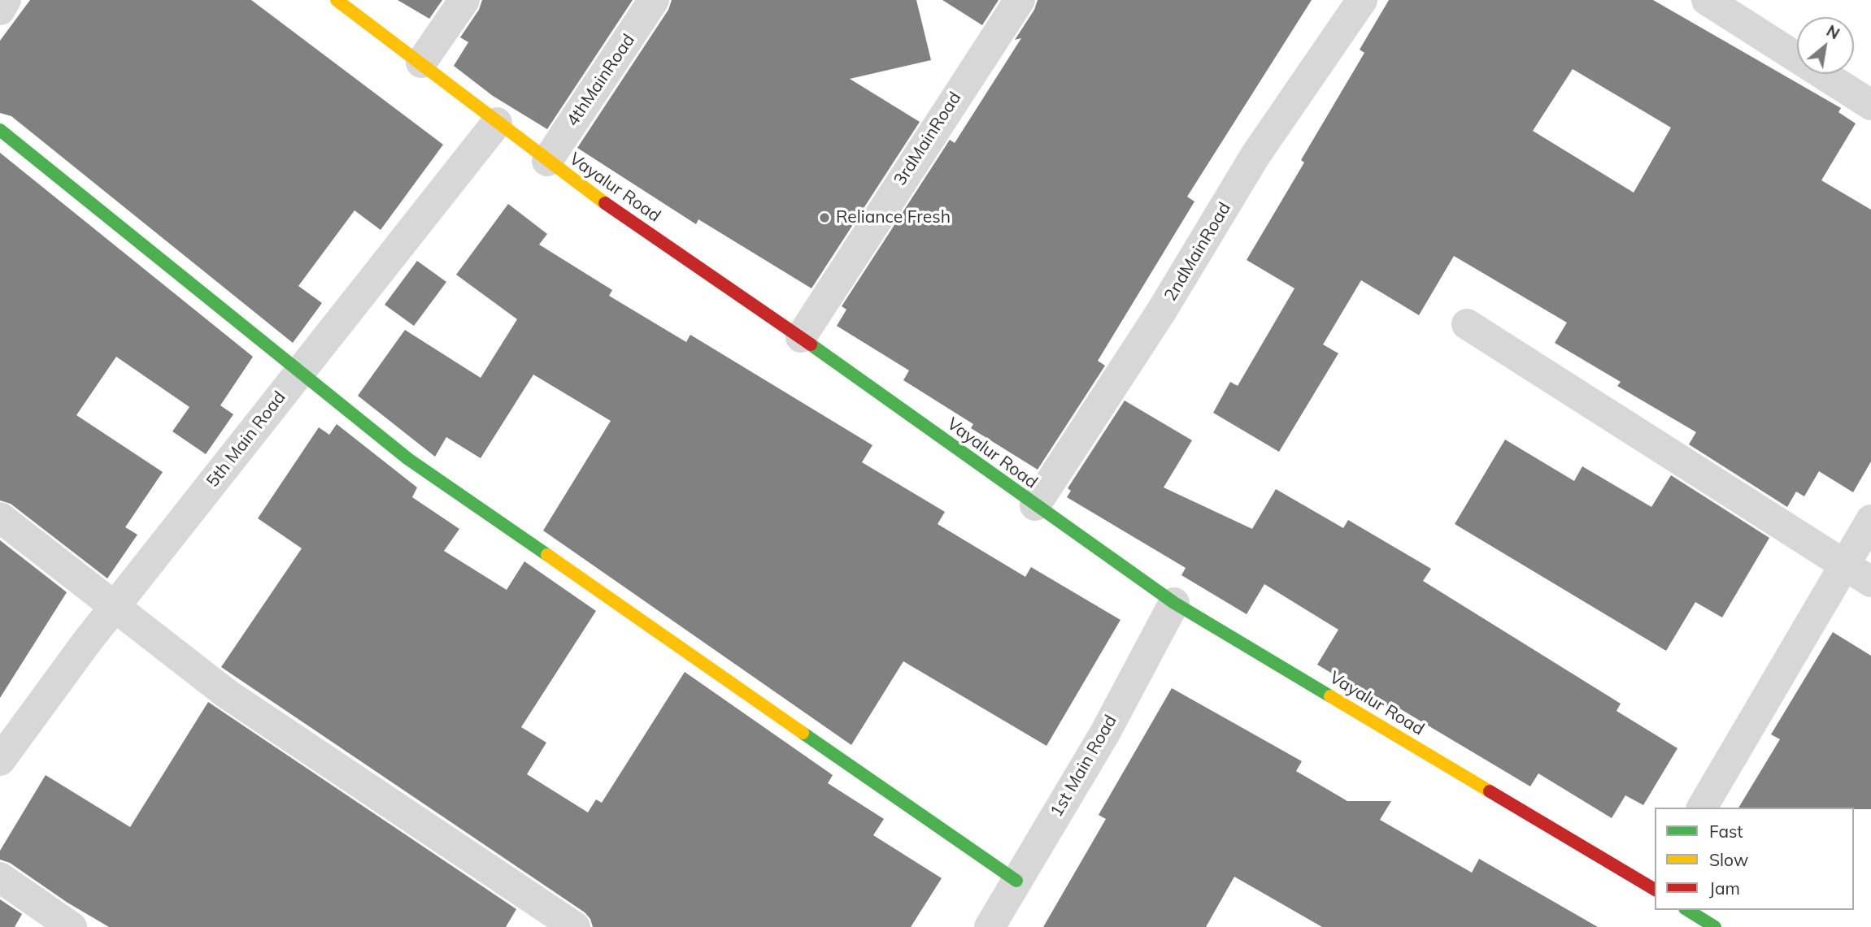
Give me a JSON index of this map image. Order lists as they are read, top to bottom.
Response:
{
  "streets": {
    "main road": ["Vayalur Road"],
    "street": [
      "4thMainRoad",
      "3rdMainRoad",
      "2ndMainRoad",
      "5th Main Road",
      "1st Main Road"
    ]
  },
  "crossings": [
    ["4thMainRoad", "Vayalur Road"],
    ["3rdMainRoad", "Vayalur Road"],
    ["Vayalur Road", "2ndMainRoad"],
    ["Vayalur Road", "5th Main Road"],
    ["Vayalur Road", "1st Main Road"]
  ],
  "places": ["Reliance Fresh"],
  "legend": ["Fast", "Slow", "Jam"],
  "north": "top right"
}
